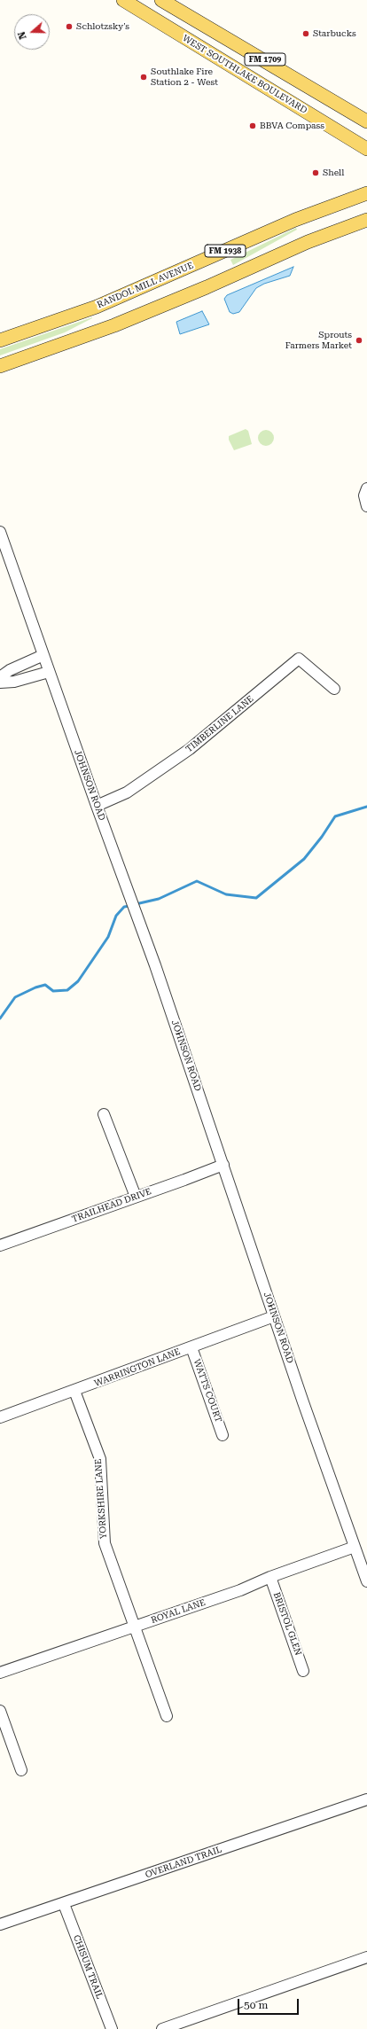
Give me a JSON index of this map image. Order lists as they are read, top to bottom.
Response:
{
  "streets": {
    "main road": [
      "FM 1709",
      "WEST SOUTHLAKE BOULEVARD",
      "FM 1938",
      "RANDOL MILL AVENUE"
    ],
    "street": [
      "TIMBERLINE LANE",
      "JOHNSON ROAD",
      "TRAILHEAD DRIVE",
      "WARRINGTON LANE",
      "WATTS COURT",
      "YORKSHIRE LANE",
      "ROYAL LANE",
      "BRISTOL GLEN",
      "OVERLAND TRAIL",
      "CHISUM TRAIL"
    ]
  },
  "crossings": [
    ["TIMBERLINE LANE", "JOHNSON ROAD"],
    ["JOHNSON ROAD", "TRAILHEAD DRIVE"],
    ["JOHNSON ROAD", "WARRINGTON LANE"],
    ["JOHNSON ROAD", "ROYAL LANE"],
    ["WARRINGTON LANE", "WATTS COURT"],
    ["WARRINGTON LANE", "YORKSHIRE LANE"],
    ["YORKSHIRE LANE", "ROYAL LANE"],
    ["ROYAL LANE", "BRISTOL GLEN"],
    ["OVERLAND TRAIL", "CHISUM TRAIL"]
  ],
  "places": [
    "Schlotzsky's",
    "Starbucks",
    "Southlake Fire Station 2 - West",
    "BBVA Compass",
    "Shell",
    "Sprouts Farmers Market"
  ],
  "scale_bar": "50 m",
  "north": "left"
}
